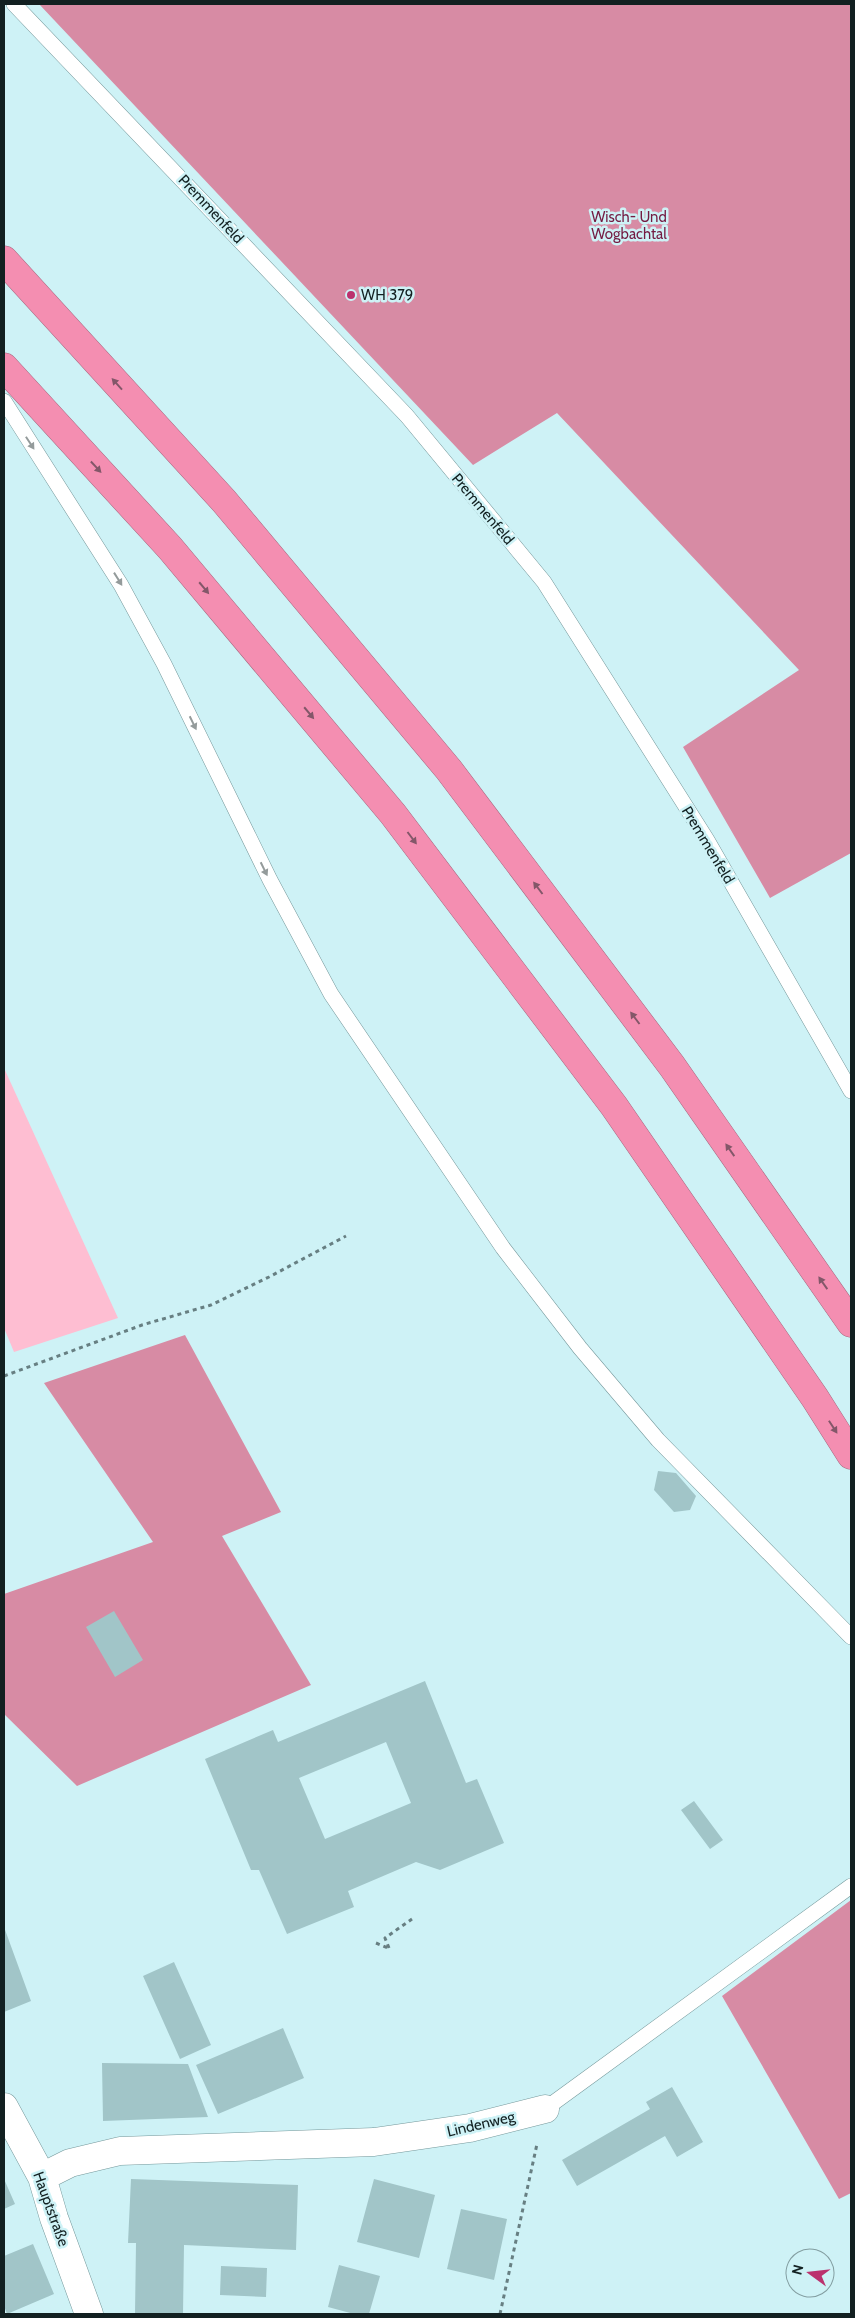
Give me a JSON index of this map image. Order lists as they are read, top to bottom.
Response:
{
  "streets": {
    "street": ["Lindenweg", "Hauptstraße"],
    "lane": ["Premmenfeld"]
  },
  "crossings": [
    ["Lindenweg", "Hauptstraße"]
  ],
  "parks": ["Wisch- Und Wogbachtal"],
  "places": ["WH 379"],
  "north": "left"
}
